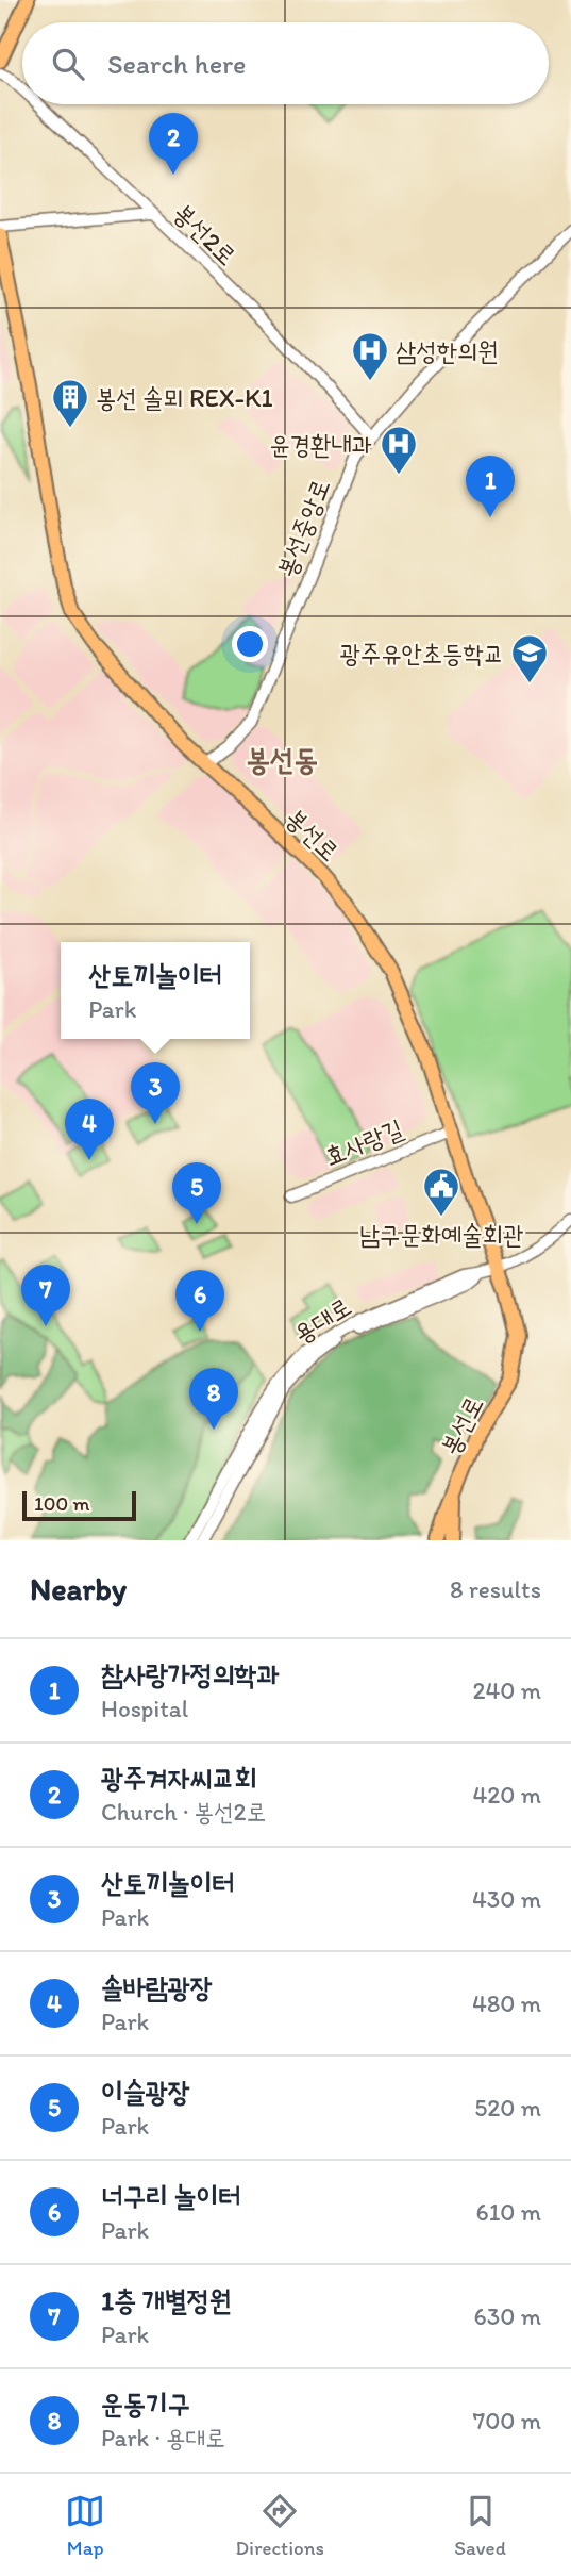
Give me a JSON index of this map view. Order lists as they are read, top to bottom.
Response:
{
  "streets": {
    "main road": ["봉선로"],
    "street": [
      "봉선2로",
      "봉선중앙로",
      "효사랑길",
      "용대로"
    ]
  },
  "crossings": [
    ["봉선2로", "봉선중앙로"],
    ["봉선중앙로", "봉선로"],
    ["봉선로", "효사랑길"],
    ["봉선로", "용대로"]
  ],
  "districts": ["봉선동"],
  "places": {
    "hospital": ["삼성한의원", "윤경환내과"],
    "building": ["봉선 솔뫼 REX-K1"],
    "school or university": ["광주유안초등학교"],
    "public building": ["남구문화예술회관"]
  },
  "scale_bar": "100 m",
  "page": {
    "search": "Search here",
    "pins": [
      "2",
      "1",
      "3",
      "4",
      "5",
      "7",
      "6",
      "8"
    ],
    "popup": ["산토끼놀이터", "Park"],
    "scale": "100 m",
    "heading": ["Nearby", "8 results"],
    "list": [
      {
        "mark": "1",
        "name": "참사랑가정의학과",
        "note": "Hospital",
        "value": "240 m"
      },
      {
        "mark": "2",
        "name": "광주겨자씨교회",
        "note": "Church · 봉선2로",
        "value": "420 m"
      },
      {
        "mark": "3",
        "name": "산토끼놀이터",
        "note": "Park",
        "value": "430 m"
      },
      {
        "mark": "4",
        "name": "솔바람광장",
        "note": "Park",
        "value": "480 m"
      },
      {
        "mark": "5",
        "name": "이슬광장",
        "note": "Park",
        "value": "520 m"
      },
      {
        "mark": "6",
        "name": "너구리 놀이터",
        "note": "Park",
        "value": "610 m"
      },
      {
        "mark": "7",
        "name": "1층 개별정원",
        "note": "Park",
        "value": "630 m"
      },
      {
        "mark": "8",
        "name": "운동기구",
        "note": "Park · 용대로",
        "value": "700 m"
      }
    ],
    "nav": ["Map", "Directions", "Saved"]
  }
}
